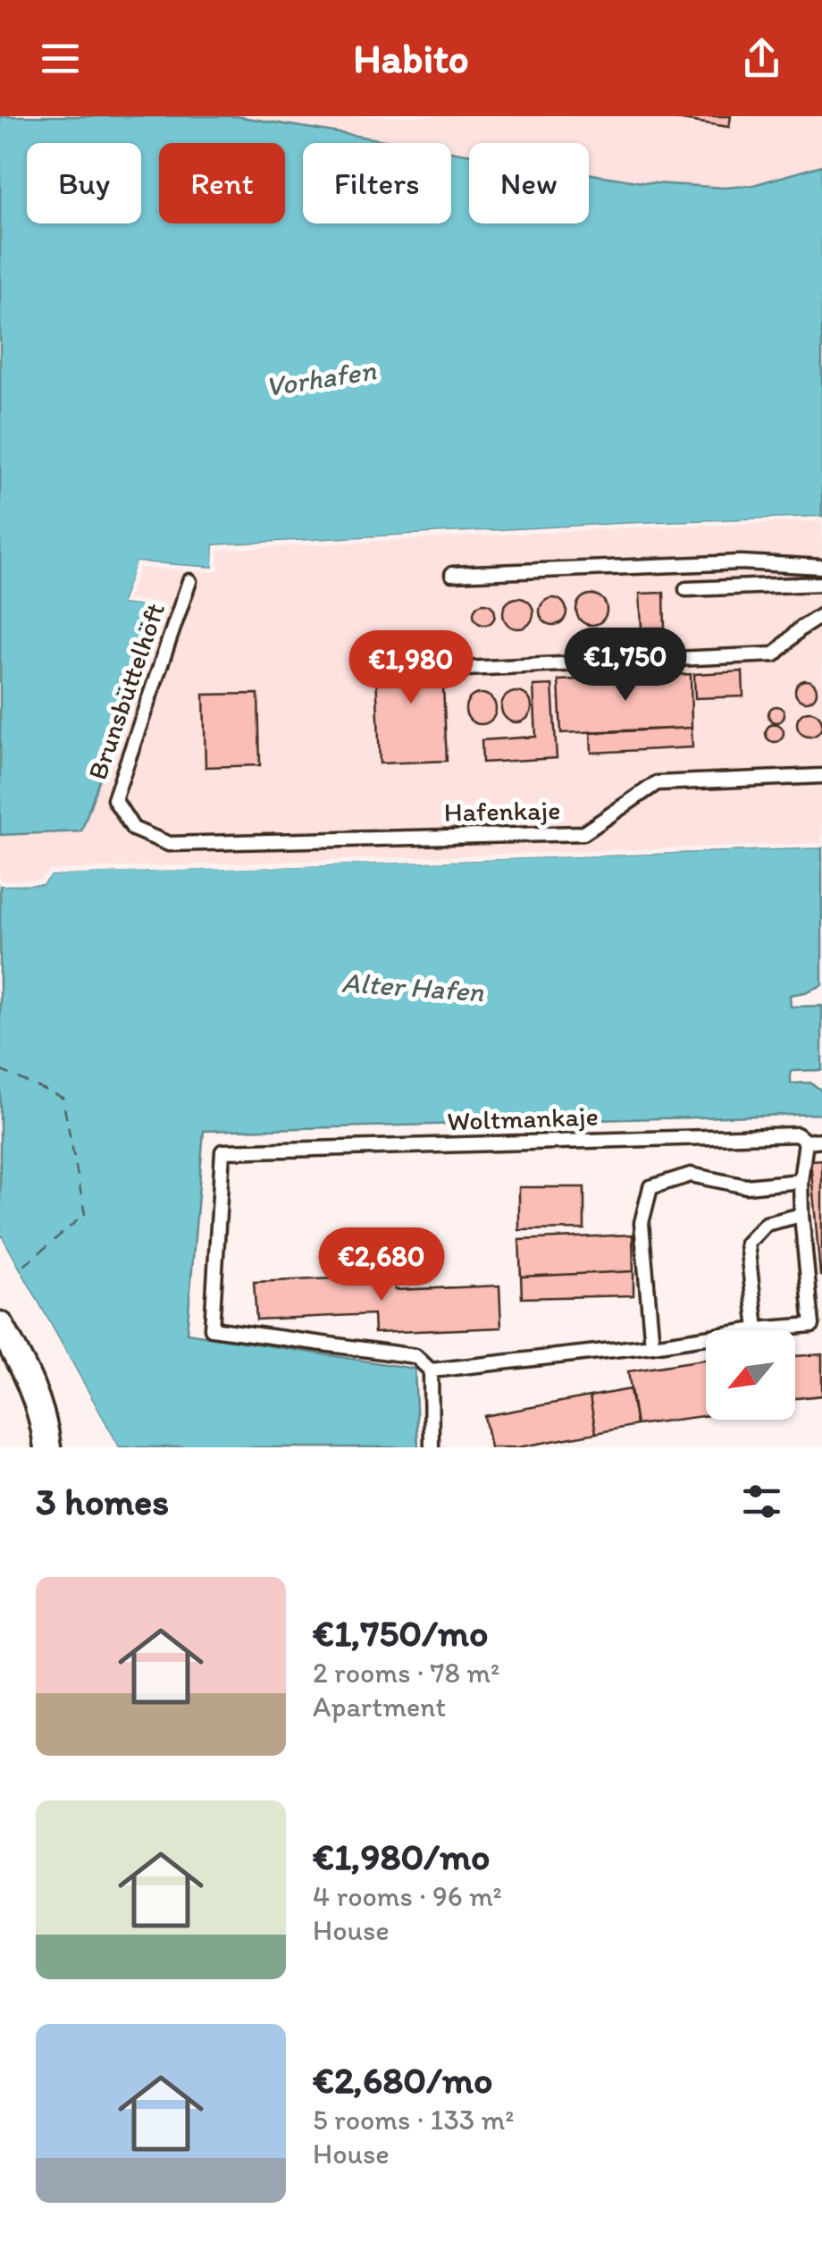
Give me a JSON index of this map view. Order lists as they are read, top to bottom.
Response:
{
  "streets": {
    "lane": ["Brunsbüttelhöft", "Hafenkaje", "Woltmankaje"]
  },
  "crossings": [
    ["Brunsbüttelhöft", "Hafenkaje"]
  ],
  "water": ["Vorhafen", "Alter Hafen"],
  "north": "bottom left",
  "page": {
    "header": "Habito",
    "chip": [
      "Buy",
      "Rent",
      "Filters",
      "New"
    ],
    "price": ["€1,750", "€1,980", "€2,680"],
    "heading": "3 homes",
    "list": [
      {
        "name": "€1,750/mo",
        "note": "2 rooms · 78 m² · Apartment"
      },
      {
        "name": "€1,980/mo",
        "note": "4 rooms · 96 m² · House"
      },
      {
        "name": "€2,680/mo",
        "note": "5 rooms · 133 m² · House"
      }
    ]
  }
}
